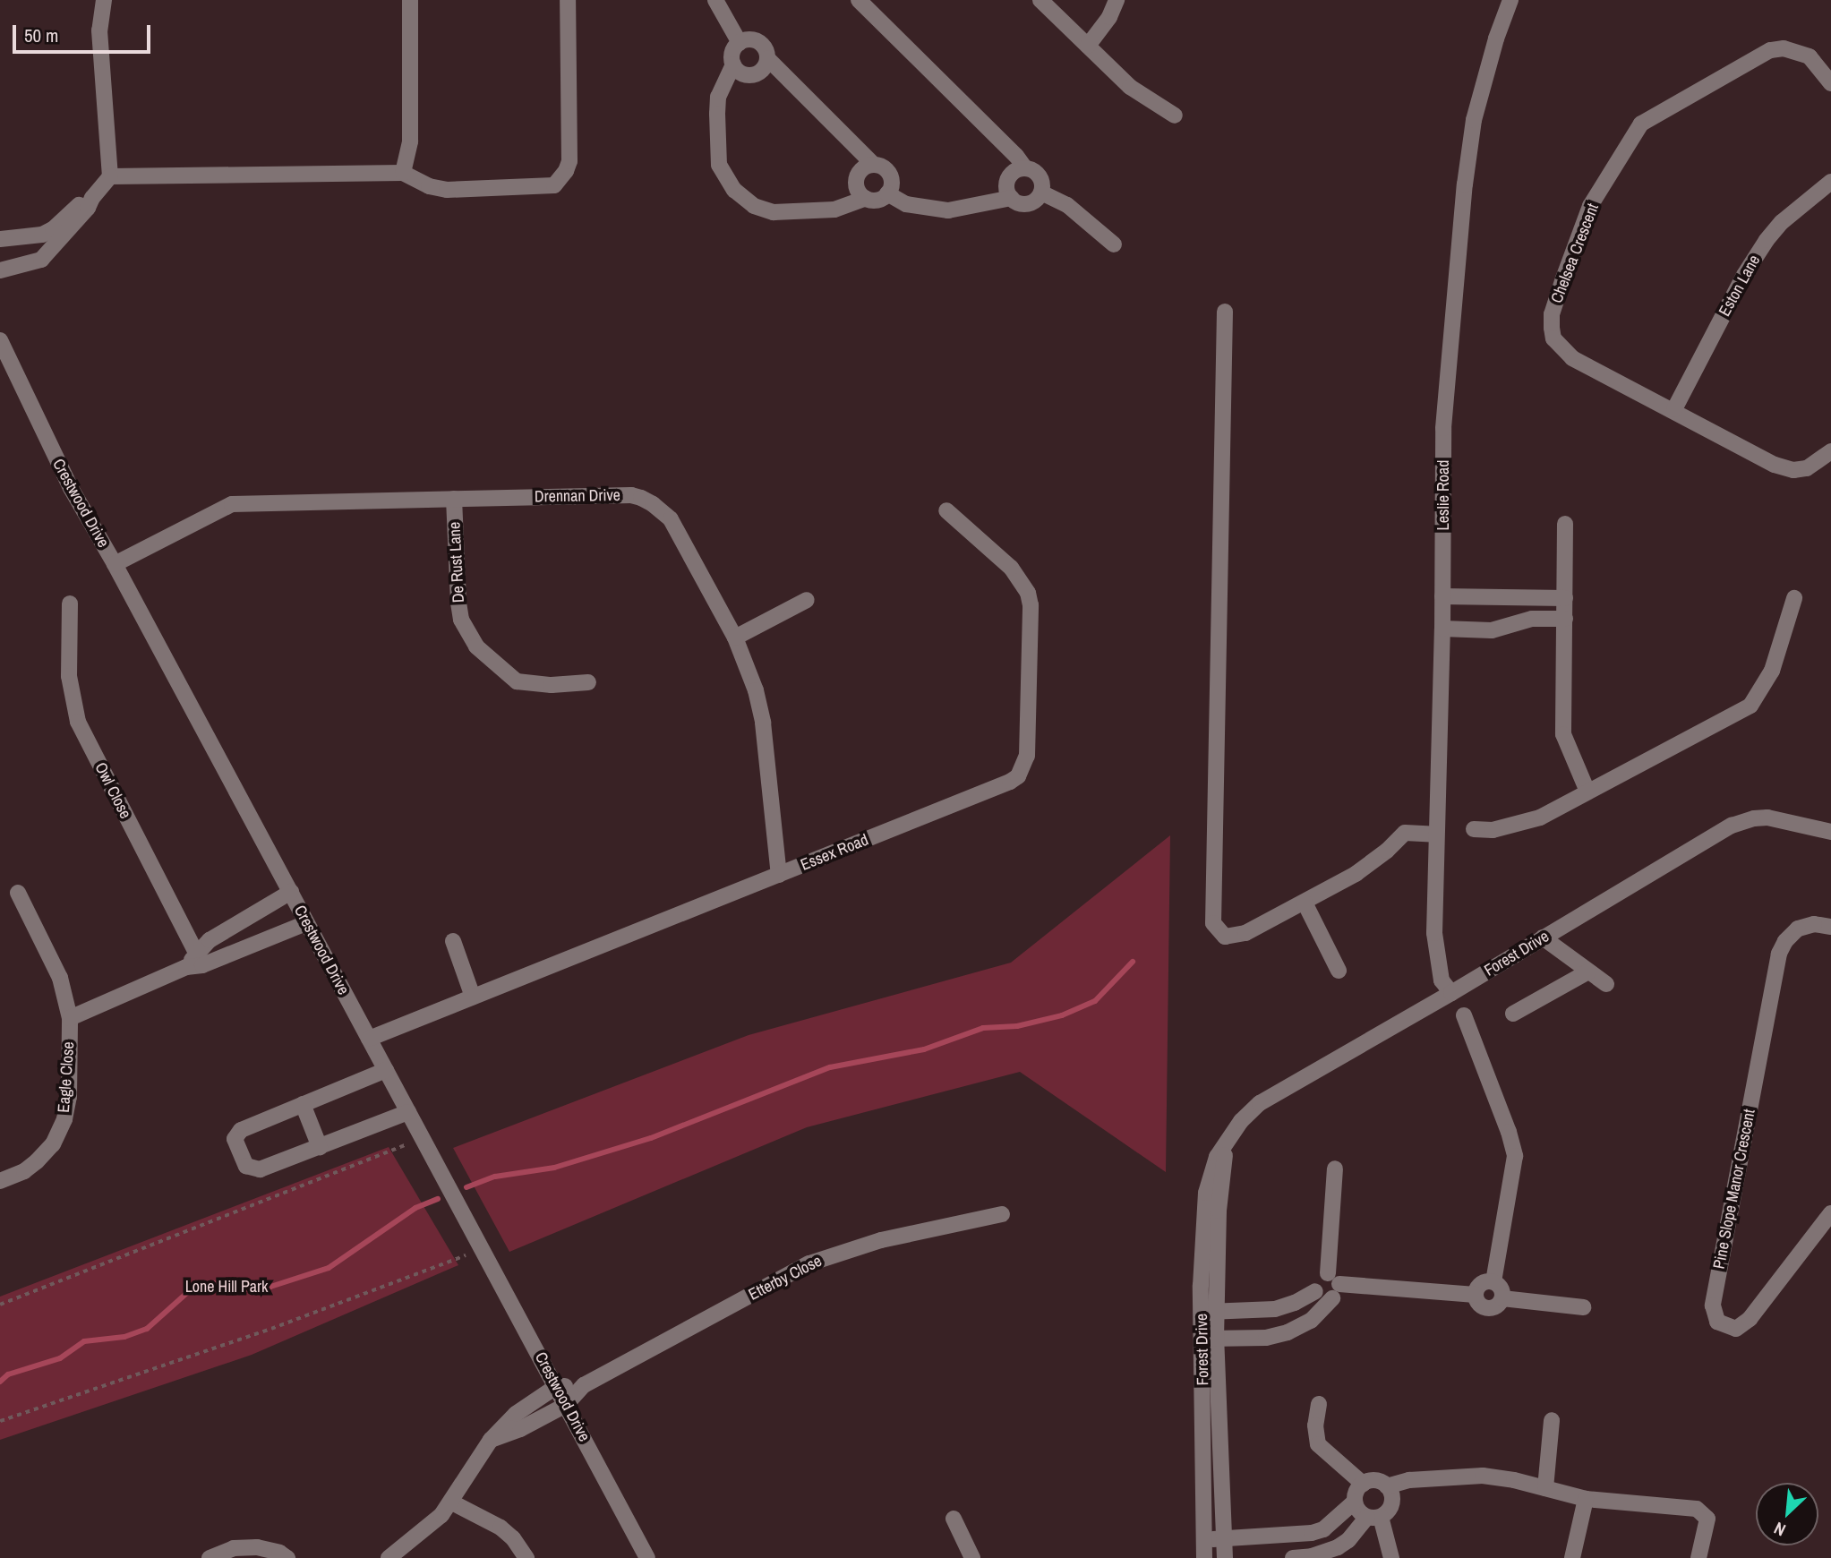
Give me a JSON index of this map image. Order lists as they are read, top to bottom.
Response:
{
  "streets": {
    "street": [
      "Chelsea Crescent",
      "Eston Lane",
      "Leslie Road",
      "Drennan Drive",
      "Crestwood Drive",
      "De Rust Lane",
      "Owl Close",
      "Essex Road",
      "Forest Drive",
      "Eagle Close",
      "Pine Slope Manor Crescent",
      "Etterby Close"
    ]
  },
  "crossings": [
    ["Chelsea Crescent", "Eston Lane"],
    ["Leslie Road", "Forest Drive"],
    ["Drennan Drive", "Crestwood Drive"],
    ["Drennan Drive", "De Rust Lane"],
    ["Drennan Drive", "Essex Road"],
    ["Crestwood Drive", "Essex Road"],
    ["Crestwood Drive", "Etterby Close"]
  ],
  "parks": ["Lone Hill Park"],
  "scale_bar": "50 m",
  "north": "bottom left"
}
